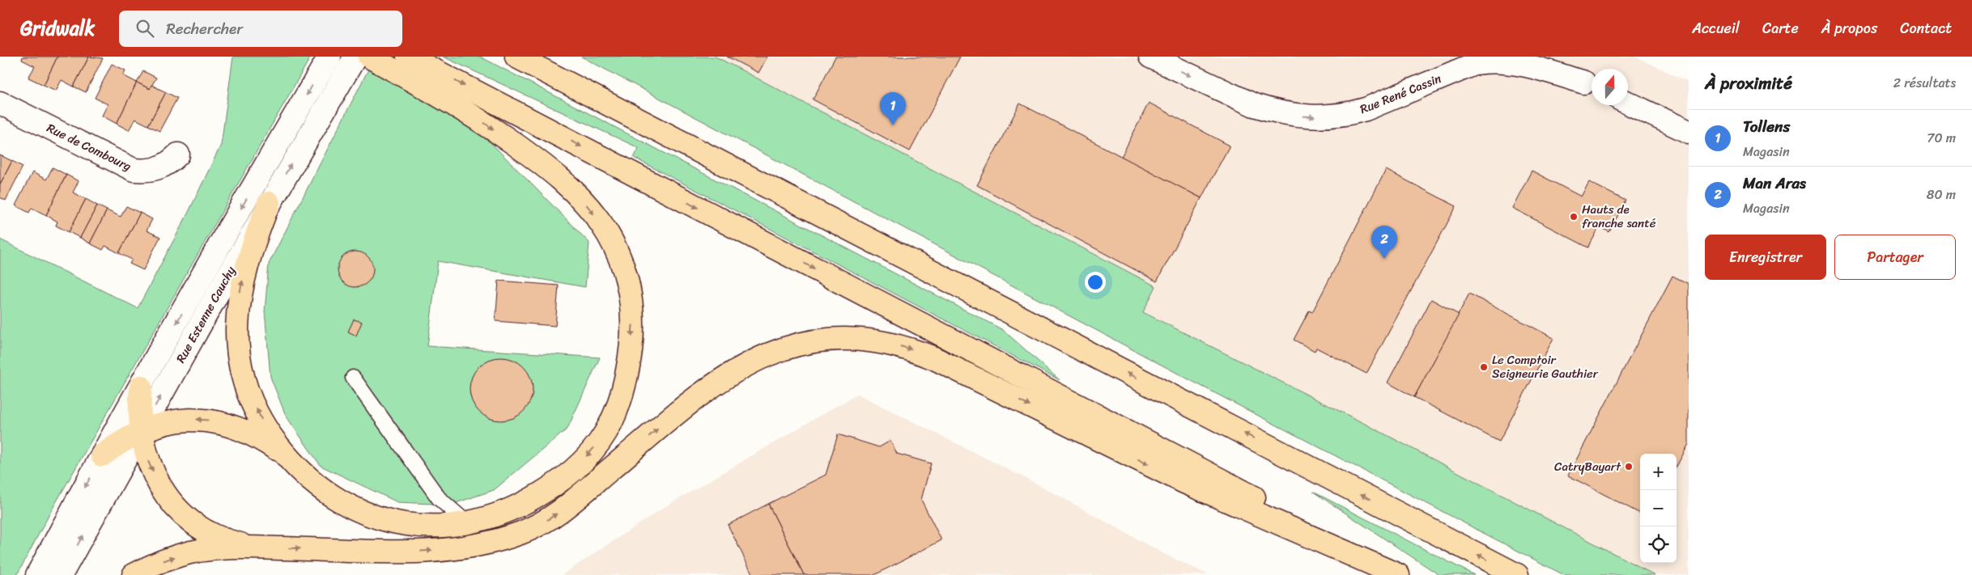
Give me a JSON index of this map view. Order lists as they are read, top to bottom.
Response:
{
  "streets": {
    "main road": ["Rue René Cassin", "Rue de Combourg", "Rue Estenne Cauchy"]
  },
  "one_way": ["Rue René Cassin"],
  "places": ["Hauts de franche santé", "Le Comptoir Seigneurie Gauthier", "CatryBayart"],
  "north": "top",
  "page": {
    "header": "Gridwalk",
    "search": "Rechercher",
    "nav": [
      "Accueil",
      "Carte",
      "À propos",
      "Contact"
    ],
    "heading": ["À proximité", "2 résultats"],
    "pins": ["1", "2"],
    "list": [
      {
        "mark": "1",
        "name": "Tollens",
        "note": "Magasin",
        "value": "70 m"
      },
      {
        "mark": "2",
        "name": "Man Aras",
        "note": "Magasin",
        "value": "80 m"
      }
    ],
    "buttons": ["Enregistrer", "Partager"],
    "map_buttons": ["+", "−"]
  }
}
